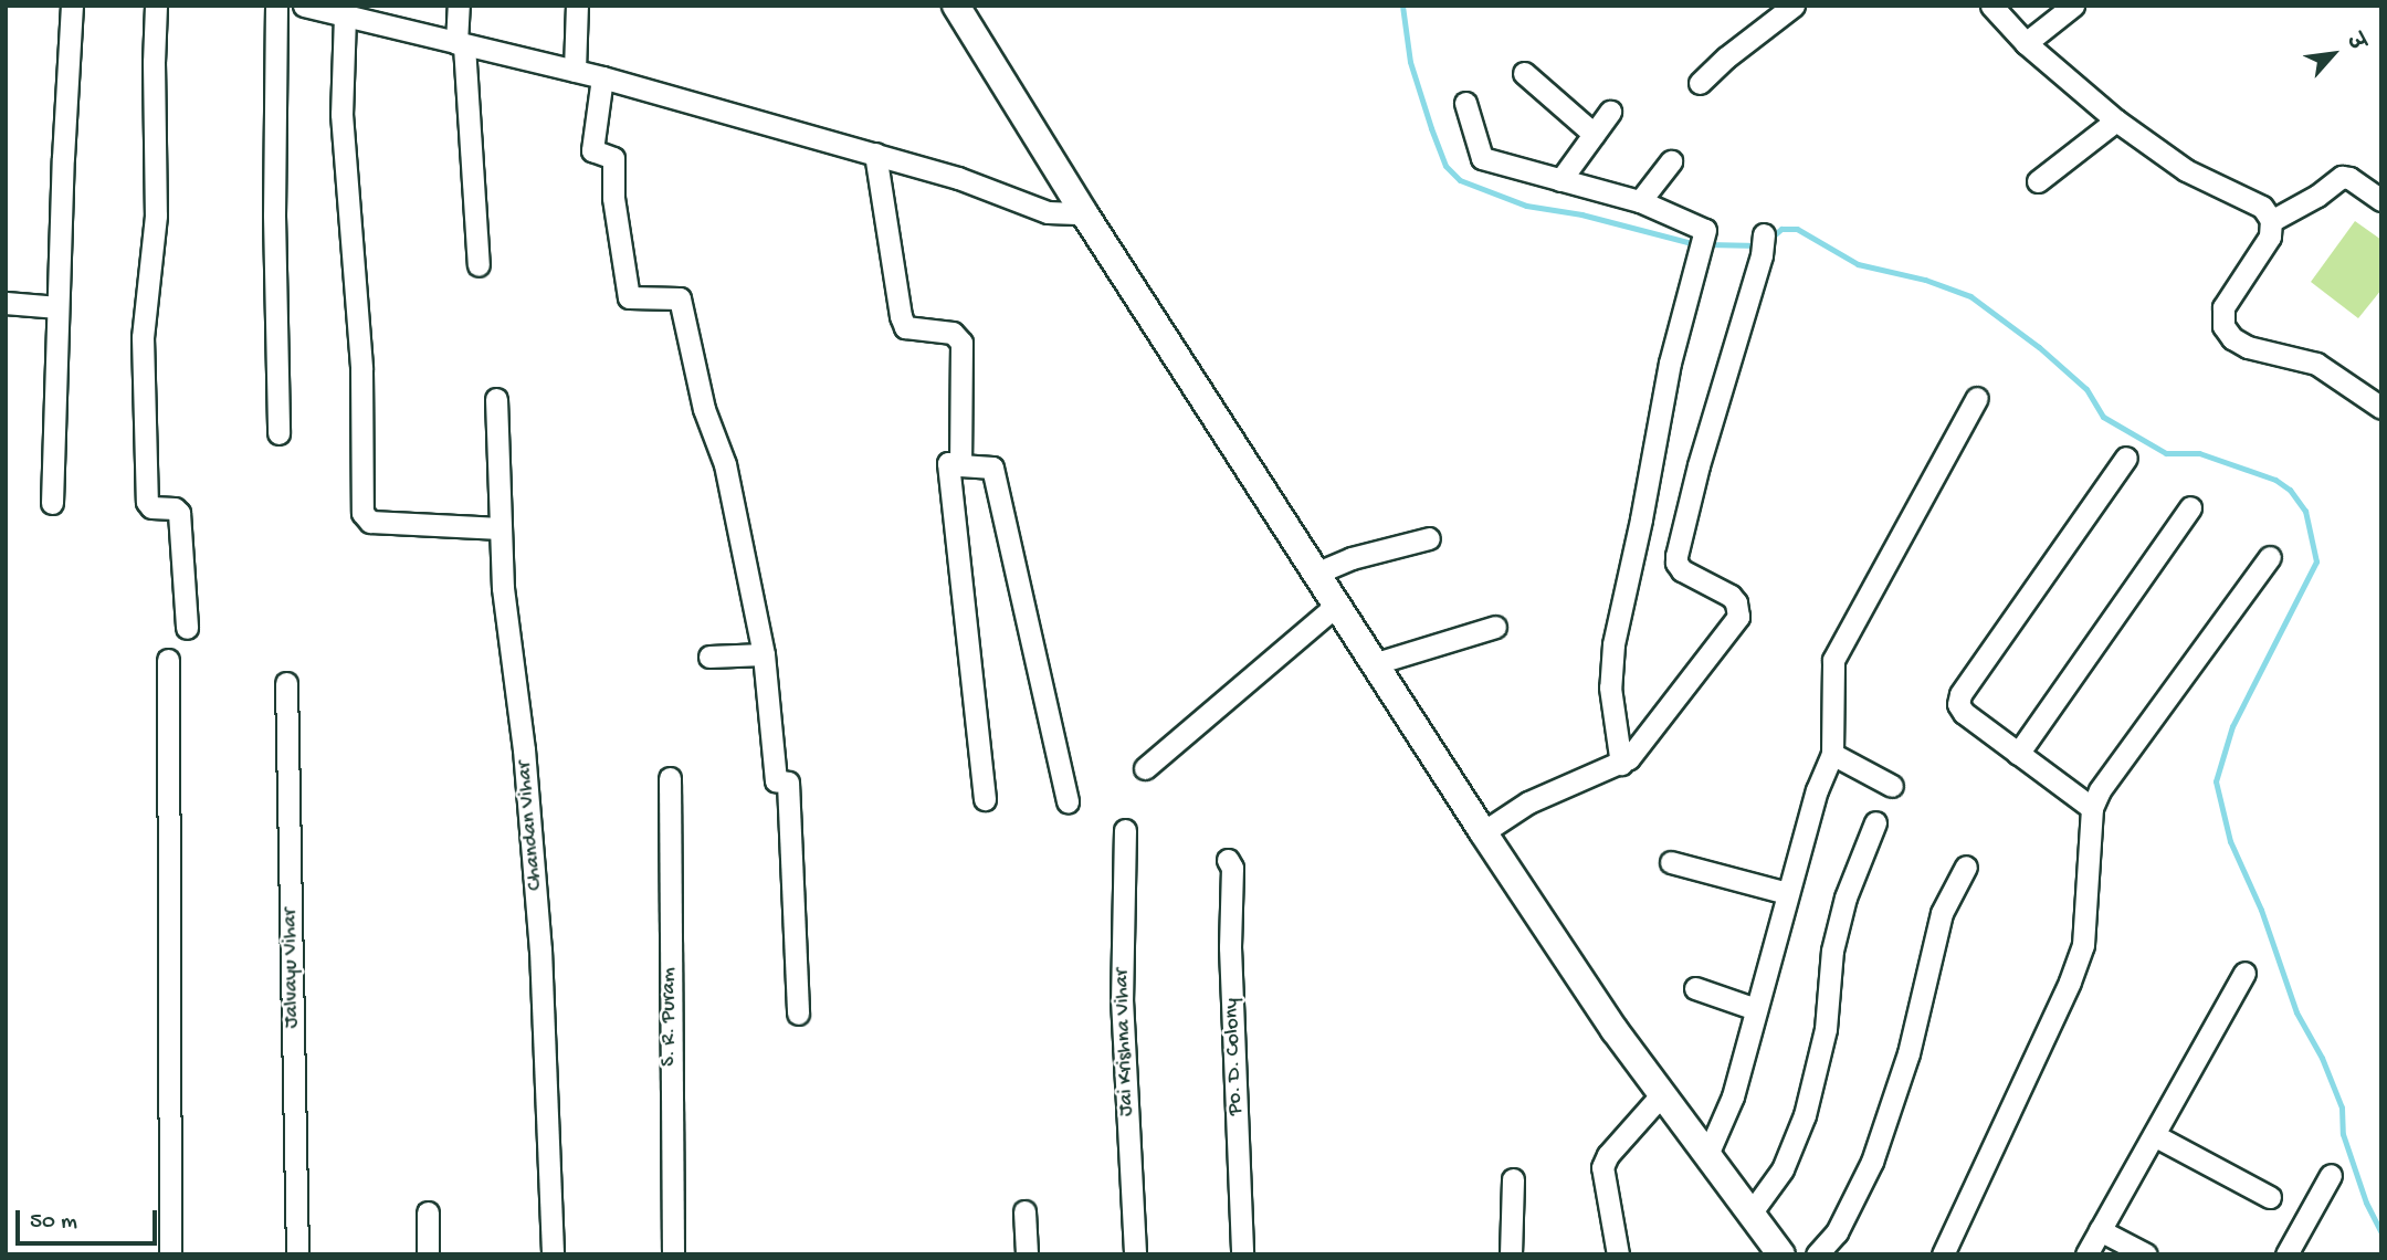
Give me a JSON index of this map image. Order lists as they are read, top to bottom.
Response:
{
  "streets": {
    "street": [
      "Chandan Vihar",
      "Jalvayu Vihar",
      "S. R. Puram",
      "Jai Krishna Vihar",
      "Po. D. Colony"
    ]
  },
  "scale_bar": "50 m",
  "north": "top right"
}
